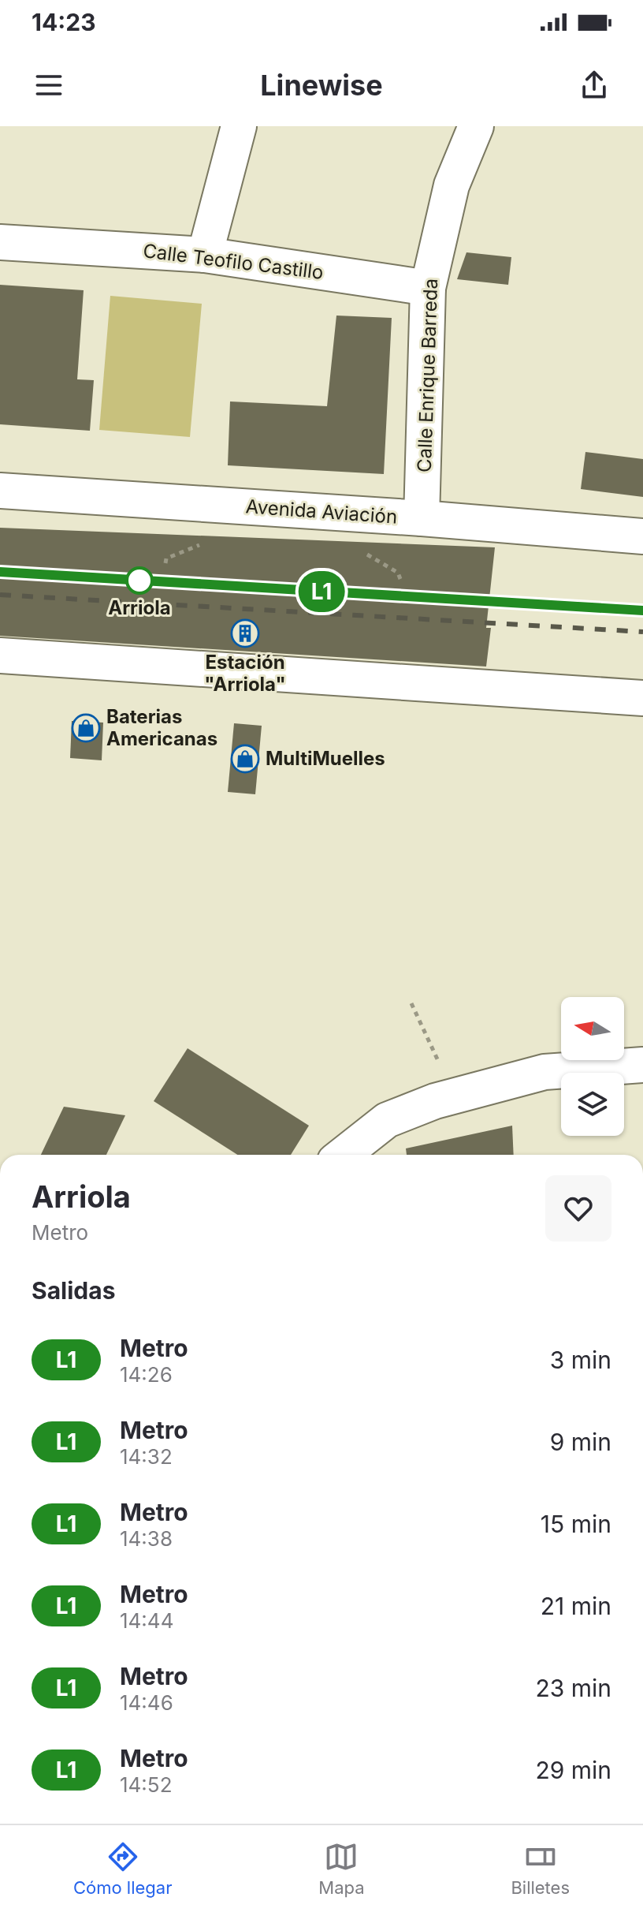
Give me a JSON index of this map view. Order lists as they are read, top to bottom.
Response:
{
  "streets": {
    "street": ["Calle Teofilo Castillo", "Calle Enrique Barreda", "Avenida Aviación"]
  },
  "crossings": [
    ["Calle Teofilo Castillo", "Calle Enrique Barreda"],
    ["Calle Enrique Barreda", "Avenida Aviación"]
  ],
  "places": {
    "other": ["Arriola"],
    "building": ["Estación \"Arriola\""],
    "shop": ["Baterias Americanas", "MultiMuelles"]
  },
  "lines": ["metro line L1"],
  "north": "left",
  "page": {
    "status": "14:23",
    "header": "Linewise",
    "on_map": "L1",
    "heading": [
      ["Arriola", "Metro"],
      "Salidas"
    ],
    "list": [
      {
        "mark": "L1",
        "name": "Metro",
        "note": "14:26",
        "value": "3 min"
      },
      {
        "mark": "L1",
        "name": "Metro",
        "note": "14:32",
        "value": "9 min"
      },
      {
        "mark": "L1",
        "name": "Metro",
        "note": "14:38",
        "value": "15 min"
      },
      {
        "mark": "L1",
        "name": "Metro",
        "note": "14:44",
        "value": "21 min"
      },
      {
        "mark": "L1",
        "name": "Metro",
        "note": "14:46",
        "value": "23 min"
      },
      {
        "mark": "L1",
        "name": "Metro",
        "note": "14:52",
        "value": "29 min"
      }
    ],
    "tabs": ["Cómo llegar", "Mapa", "Billetes"]
  }
}
